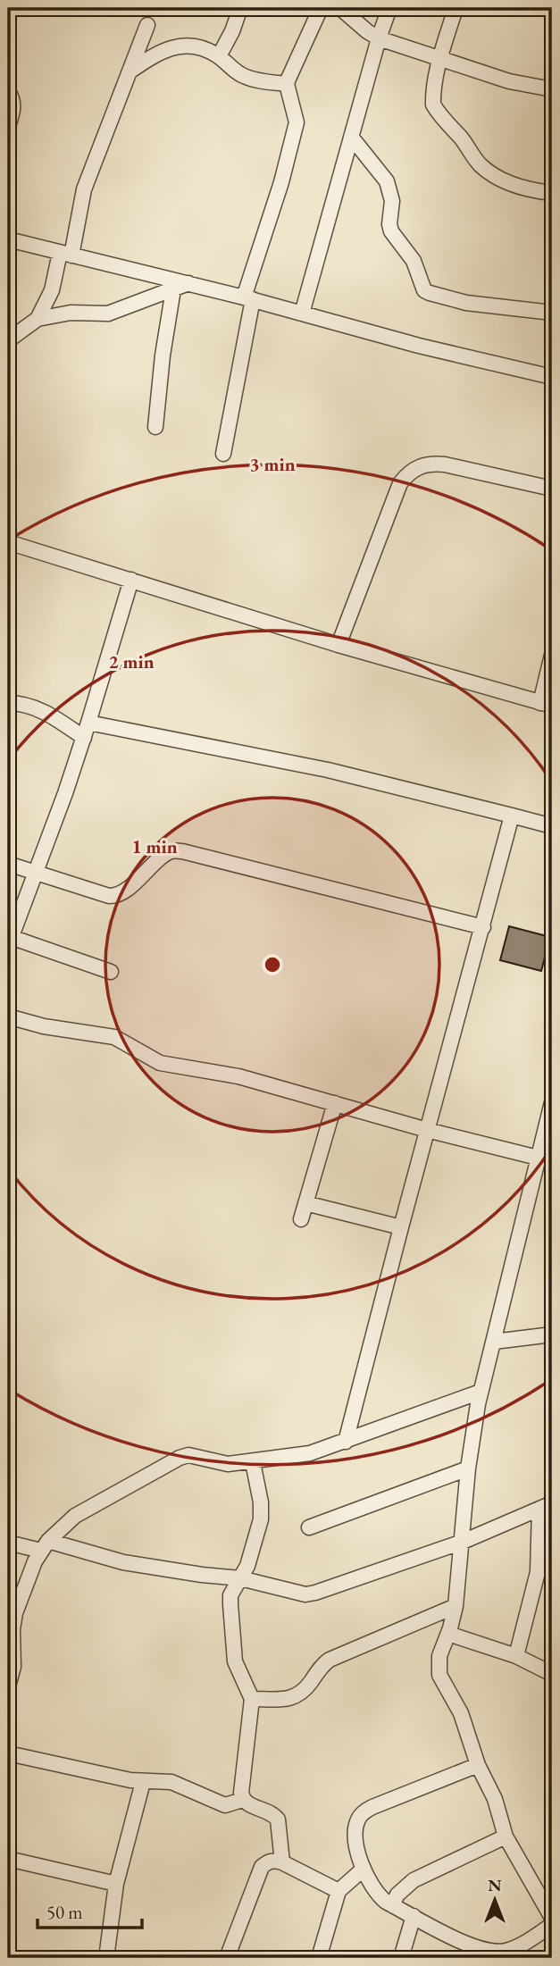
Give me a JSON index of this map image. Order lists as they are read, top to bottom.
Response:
{
  "scale_bar": "50 m",
  "north": "top",
  "rings": ["3 min", "2 min", "1 min"]
}
